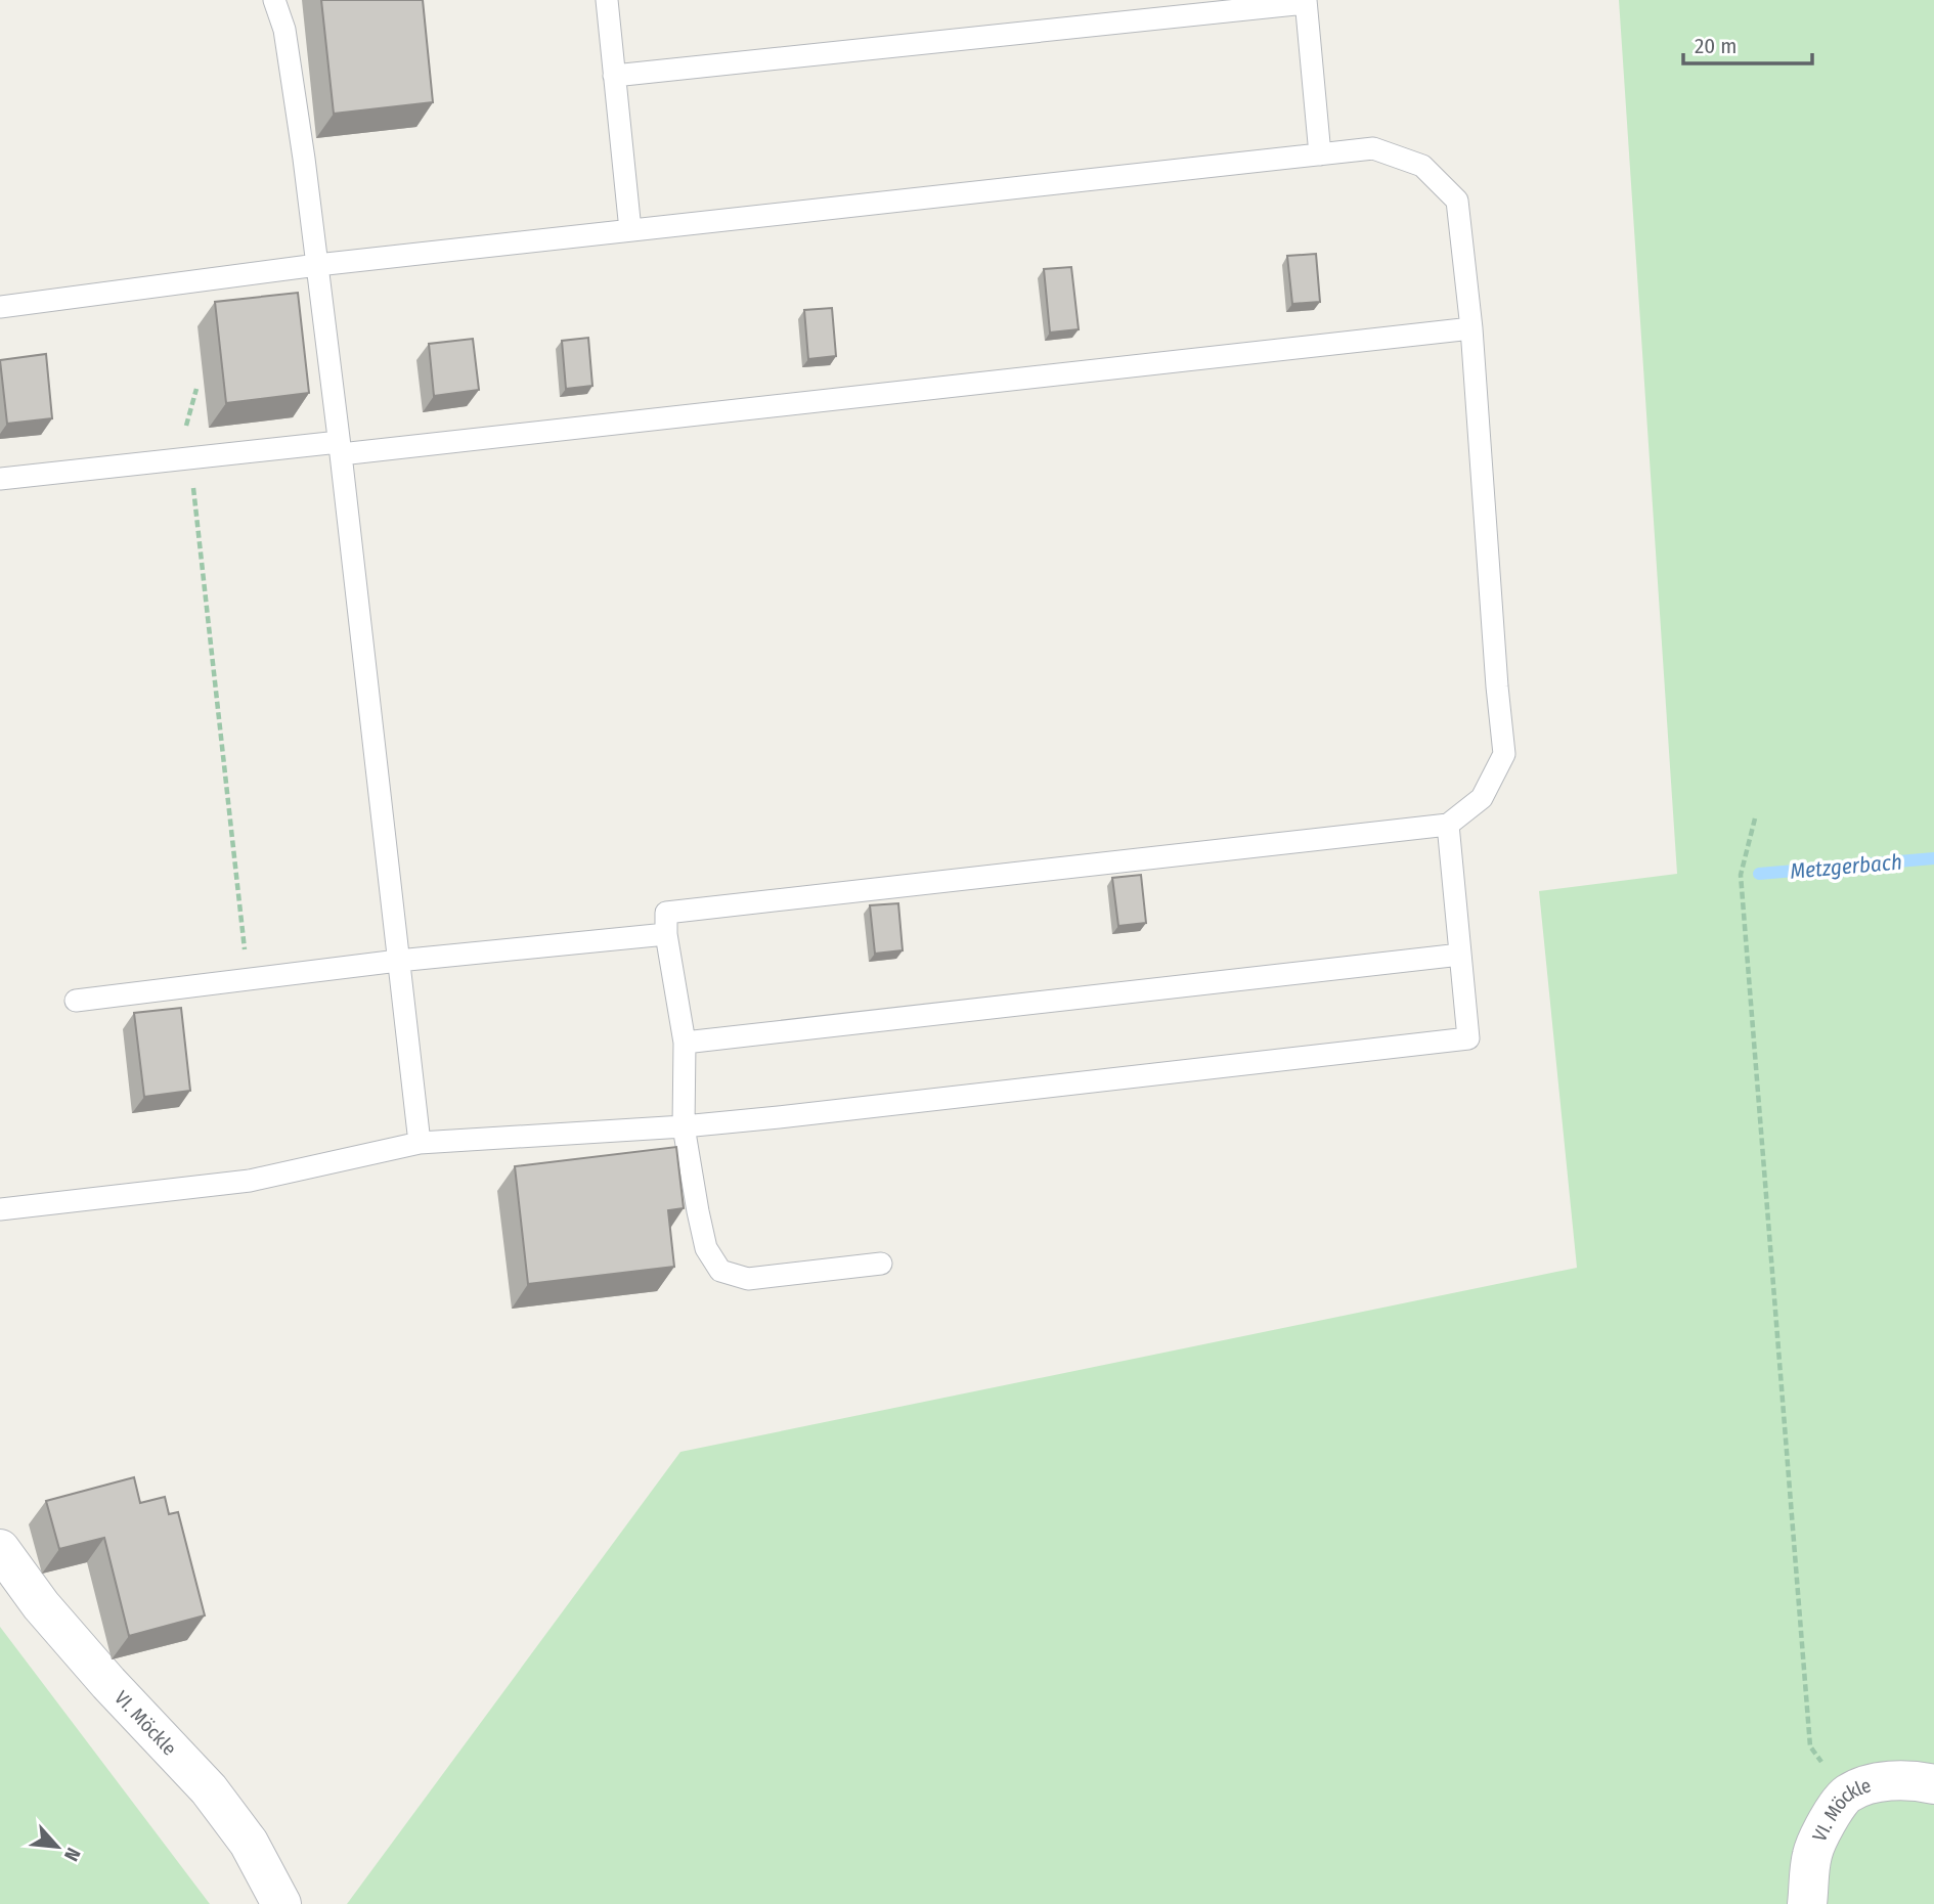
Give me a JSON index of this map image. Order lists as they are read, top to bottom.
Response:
{
  "streets": {
    "street": ["VI. Möckle"]
  },
  "water": ["Metzgerbach"],
  "scale_bar": "20 m",
  "north": "bottom right"
}
